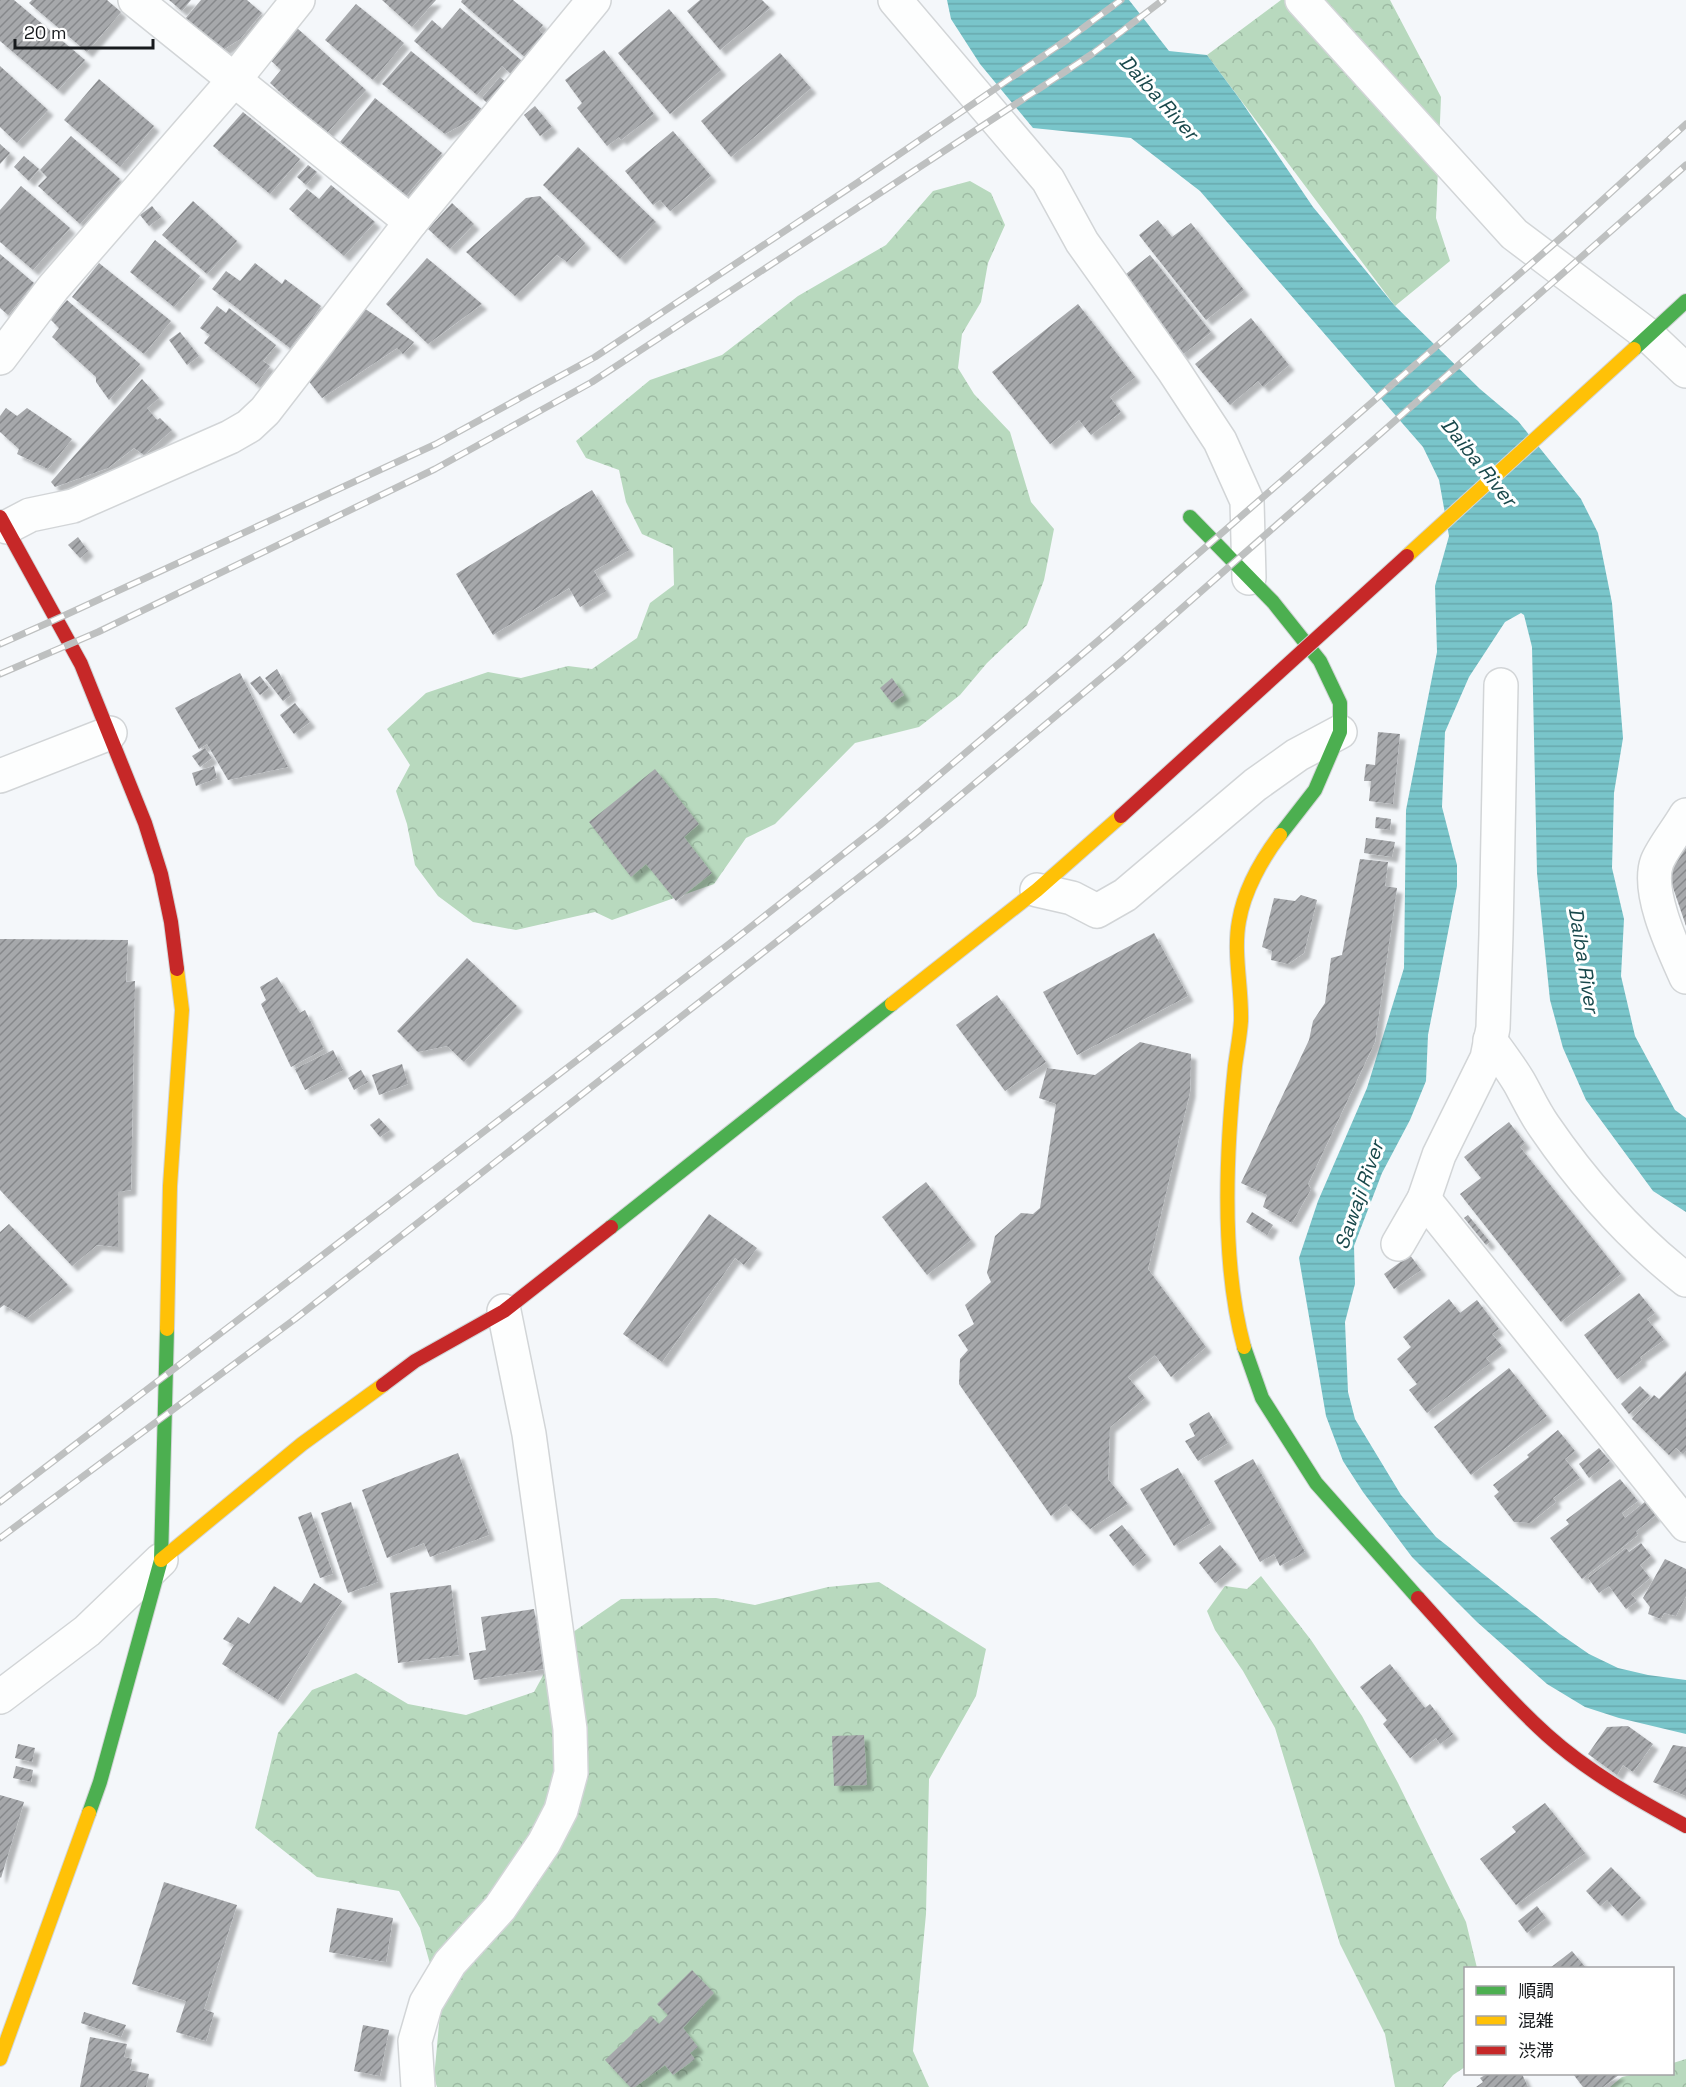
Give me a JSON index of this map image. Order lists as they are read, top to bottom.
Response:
{
  "water": ["Daiba River", "Sawaji River"],
  "legend": ["順調", "混雑", "渋滞"],
  "scale_bar": "20 m"
}
